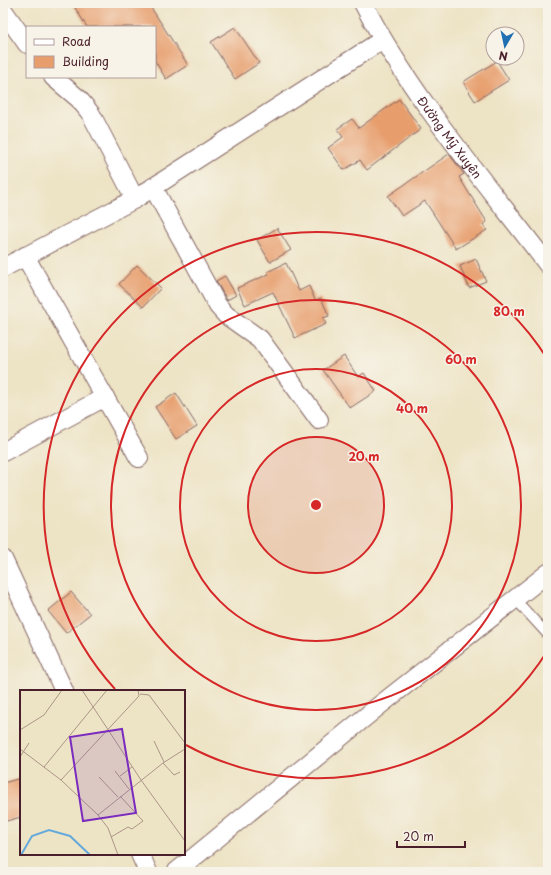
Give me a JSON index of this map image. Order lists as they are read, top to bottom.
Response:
{
  "streets": {
    "street": ["Đường Mỹ Xuyên"]
  },
  "legend": ["Road", "Building"],
  "scale_bar": "20 m",
  "north": "bottom",
  "rings": [
    "80 m",
    "60 m",
    "40 m",
    "20 m"
  ]
}
